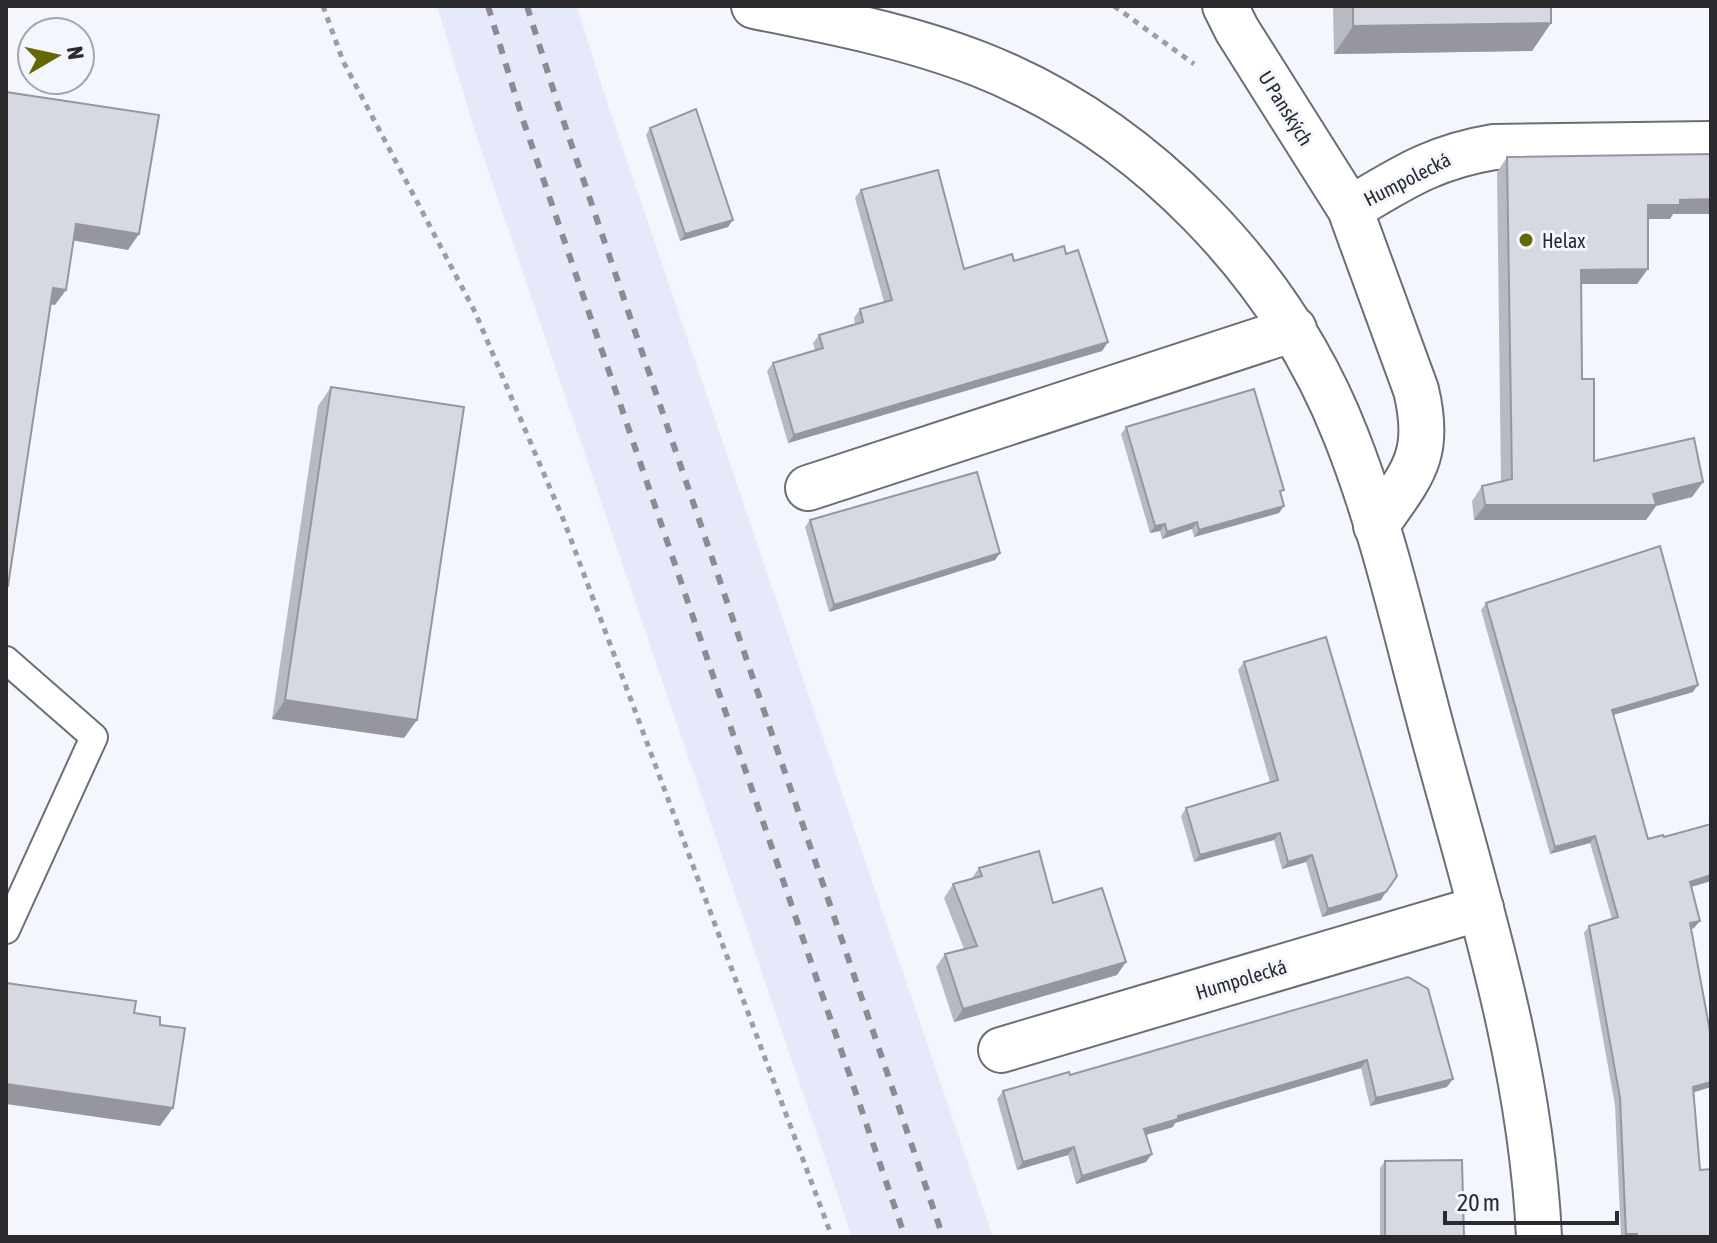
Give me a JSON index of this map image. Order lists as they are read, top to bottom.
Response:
{
  "streets": {
    "street": ["U Panských", "Humpolecká"]
  },
  "crossings": [
    ["U Panských", "Humpolecká"]
  ],
  "places": ["Helax"],
  "scale_bar": "20 m",
  "north": "right"
}
